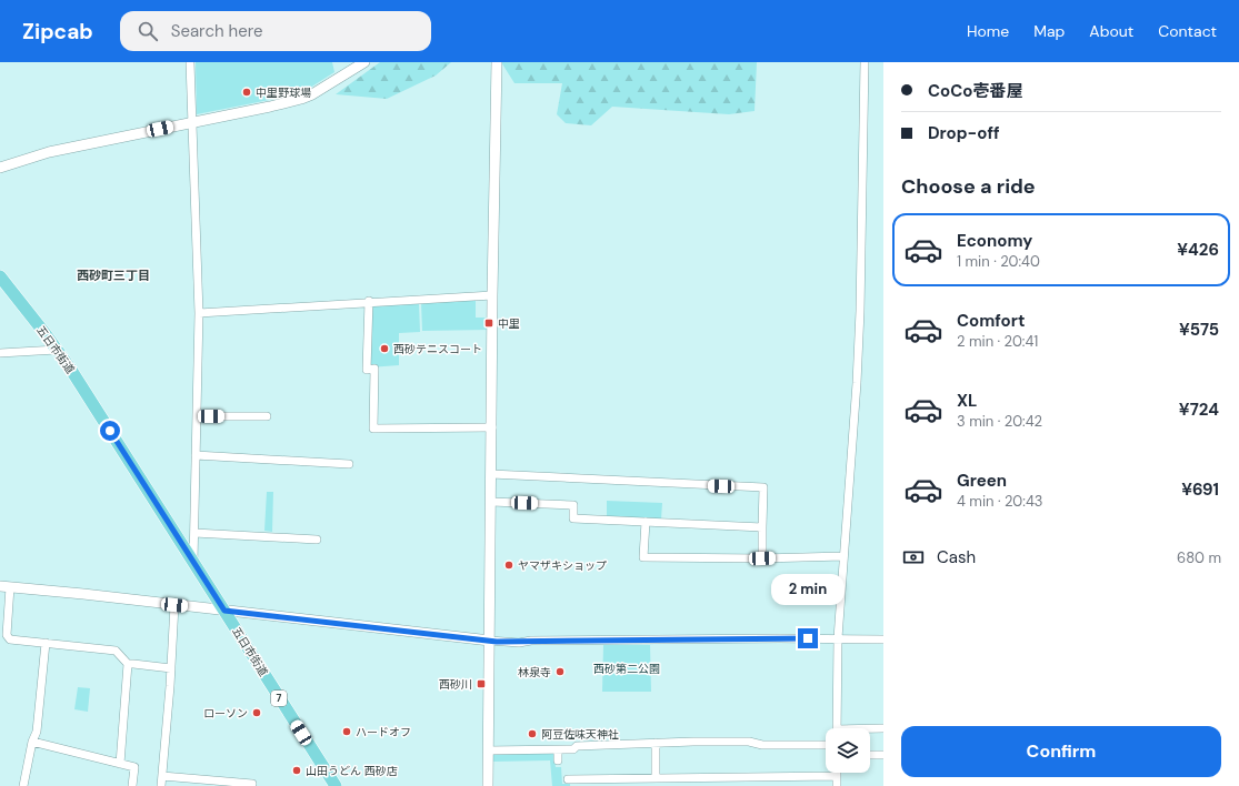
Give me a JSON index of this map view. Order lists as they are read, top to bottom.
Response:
{
  "streets": {
    "main road": ["五日市街道", "7"]
  },
  "districts": ["西砂町三丁目"],
  "parks": ["西砂第二公園"],
  "places": {
    "other": [
      "中里野球場",
      "西砂テニスコート",
      "ヤマザキショップ",
      "林泉寺",
      "ローソン",
      "ハードオフ",
      "阿豆佐味天神社",
      "山田うどん 西砂店"
    ],
    "transit": ["中里", "西砂川"]
  },
  "page": {
    "header": "Zipcab",
    "search": "Search here",
    "nav": [
      "Home",
      "Map",
      "About",
      "Contact"
    ],
    "banner": ["CoCo壱番屋", "Drop-off"],
    "heading": "Choose a ride",
    "list": [
      {
        "name": "Economy",
        "note": "1 min · 20:40",
        "value": "¥426"
      },
      {
        "name": "Comfort",
        "note": "2 min · 20:41",
        "value": "¥575"
      },
      {
        "name": "XL",
        "note": "3 min · 20:42",
        "value": "¥724"
      },
      {
        "name": "Green",
        "note": "4 min · 20:43",
        "value": "¥691"
      }
    ],
    "pay": ["Cash", "680 m"],
    "bubble": "2 min",
    "buttons": "Confirm"
  }
}
